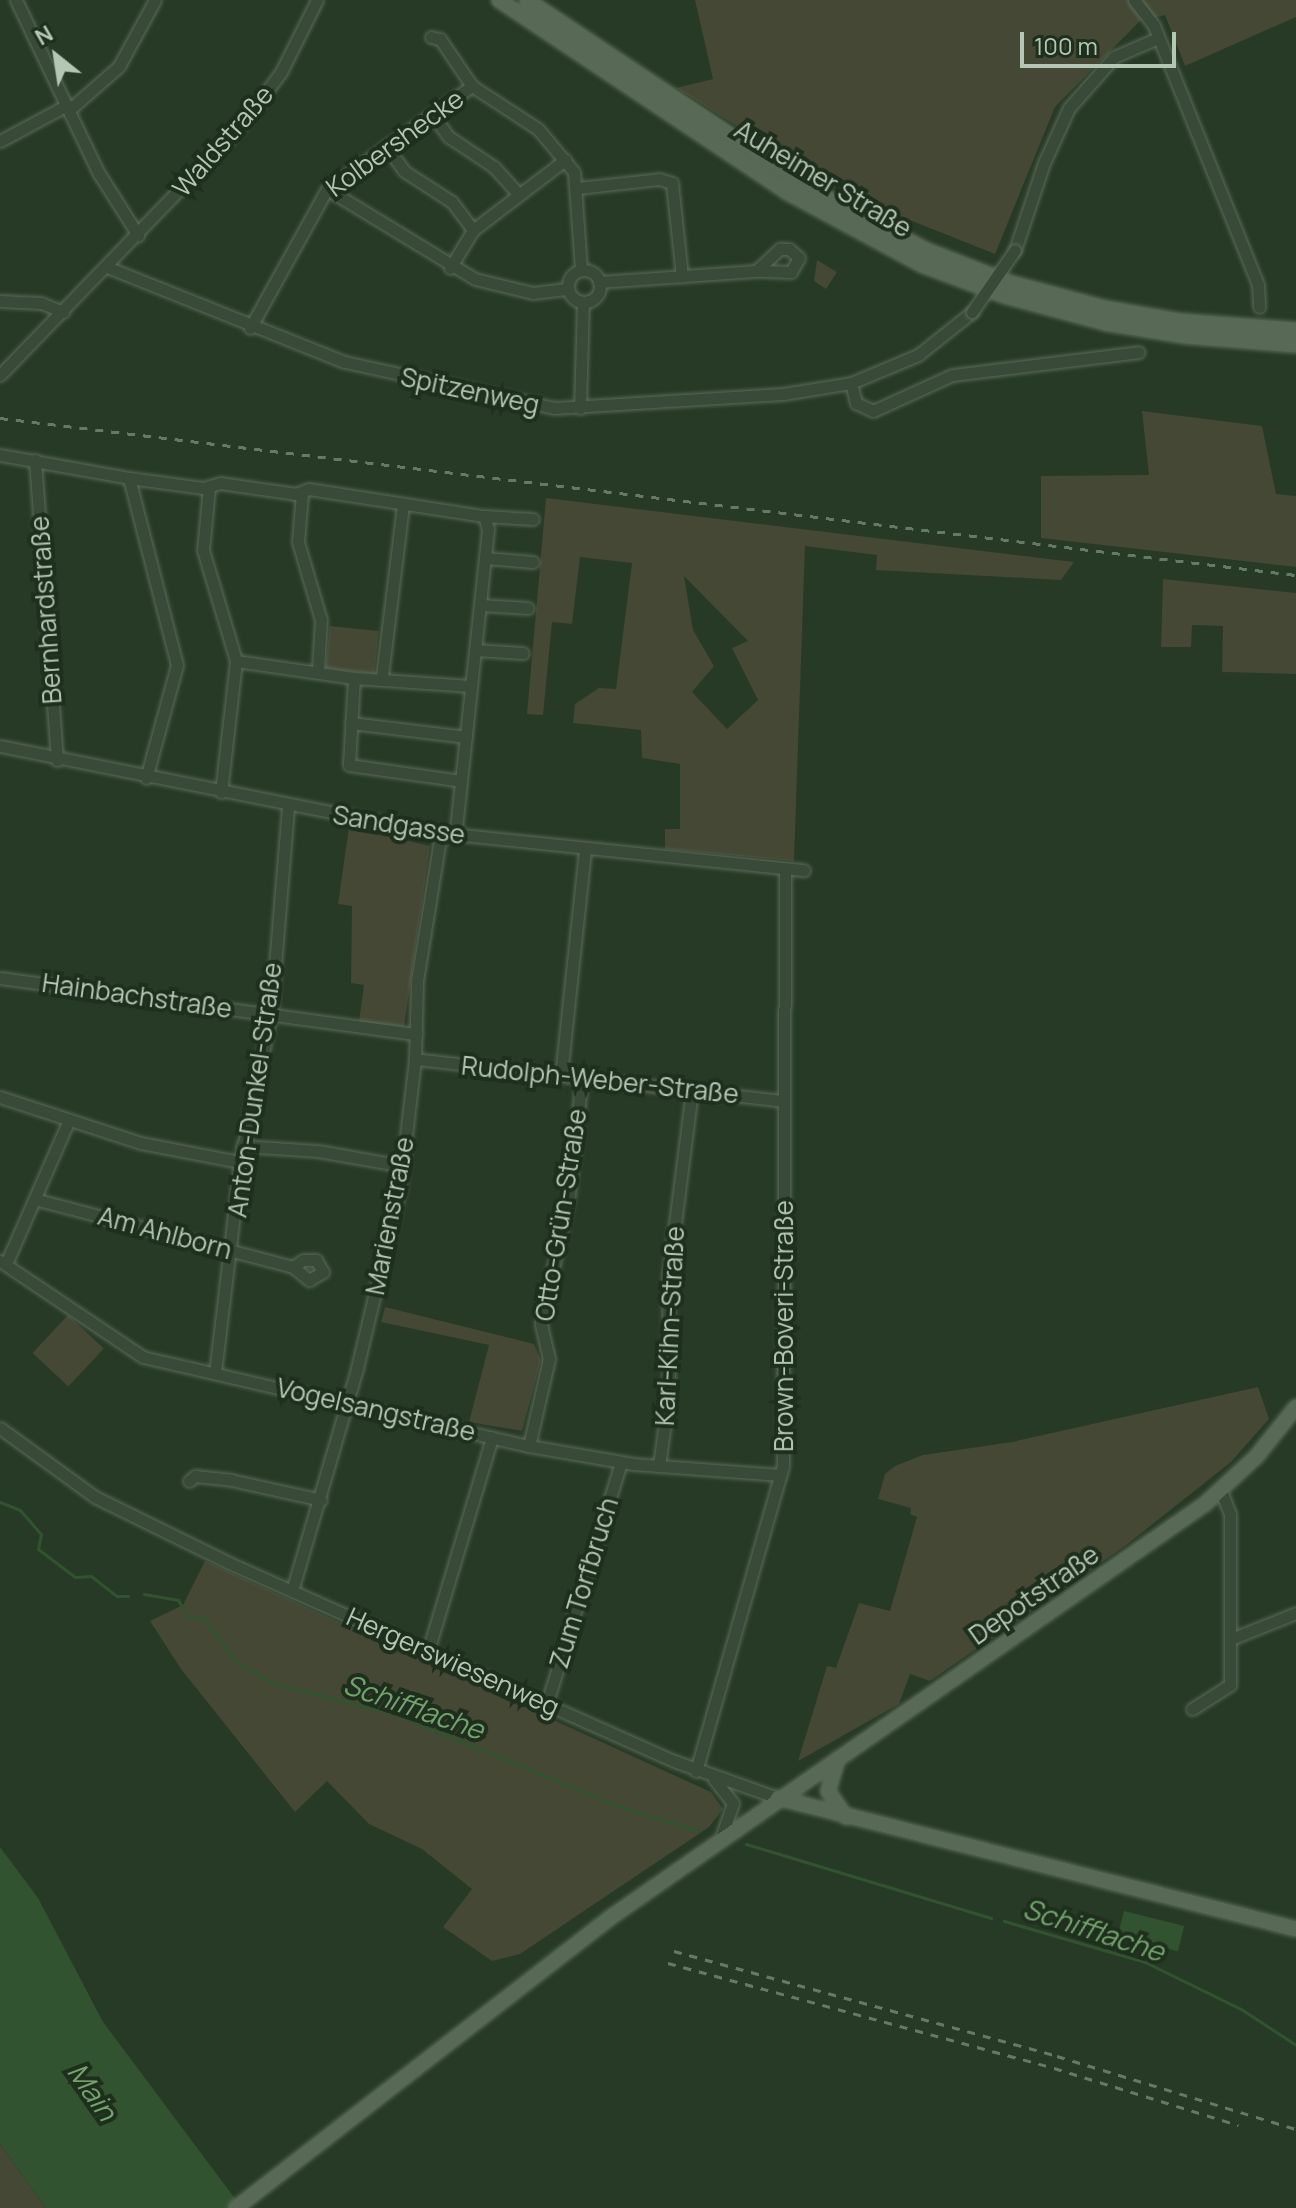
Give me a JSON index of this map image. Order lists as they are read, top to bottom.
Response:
{
  "streets": {
    "main road": ["Auheimer Straße", "Depotstraße"],
    "street": [
      "Waldstraße",
      "Kolbershecke",
      "Spitzenweg",
      "Bernhardstraße",
      "Sandgasse",
      "Hainbachstraße",
      "Rudolph-Weber-Straße",
      "Anton-Dunkel-Straße",
      "Otto-Grün-Straße",
      "Marienstraße",
      "Am Ahlborn",
      "Karl-Kihn-Straße",
      "Brown-Boveri-Straße",
      "Vogelsangstraße",
      "Zum Torfbruch",
      "Hergerswiesenweg"
    ]
  },
  "crossings": [
    ["Waldstraße", "Spitzenweg"],
    ["Kolbershecke", "Spitzenweg"],
    ["Bernhardstraße", "Sandgasse"],
    ["Sandgasse", "Anton-Dunkel-Straße"],
    ["Sandgasse", "Marienstraße"],
    ["Sandgasse", "Brown-Boveri-Straße"],
    ["Hainbachstraße", "Anton-Dunkel-Straße"],
    ["Hainbachstraße", "Marienstraße"],
    ["Rudolph-Weber-Straße", "Otto-Grün-Straße"],
    ["Rudolph-Weber-Straße", "Marienstraße"],
    ["Rudolph-Weber-Straße", "Karl-Kihn-Straße"],
    ["Rudolph-Weber-Straße", "Brown-Boveri-Straße"],
    ["Anton-Dunkel-Straße", "Am Ahlborn"],
    ["Anton-Dunkel-Straße", "Vogelsangstraße"],
    ["Otto-Grün-Straße", "Vogelsangstraße"],
    ["Marienstraße", "Vogelsangstraße"],
    ["Marienstraße", "Hergerswiesenweg"],
    ["Karl-Kihn-Straße", "Vogelsangstraße"],
    ["Brown-Boveri-Straße", "Vogelsangstraße"],
    ["Brown-Boveri-Straße", "Hergerswiesenweg"],
    ["Vogelsangstraße", "Zum Torfbruch"],
    ["Zum Torfbruch", "Hergerswiesenweg"],
    ["Depotstraße", "Hergerswiesenweg"]
  ],
  "water": ["Schifflache", "Main"],
  "scale_bar": "100 m",
  "north": "top left"
}
